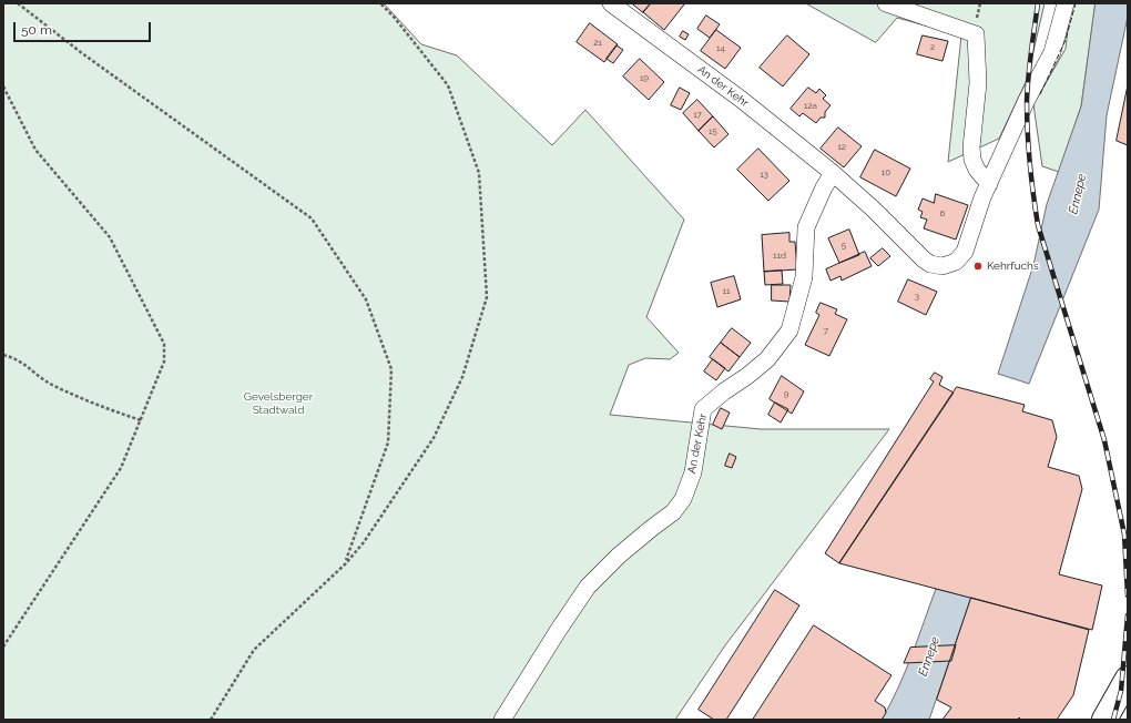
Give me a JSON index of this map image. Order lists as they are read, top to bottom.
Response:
{
  "streets": {
    "street": ["An der Kehr"]
  },
  "water": ["Ennepe"],
  "parks": ["Gevelsberger Stadtwald"],
  "places": ["Kehrfuchs"],
  "house_numbers": [
    "21",
    "2",
    "14",
    "19",
    "12a",
    "17",
    "15",
    "12",
    "10",
    "13",
    "6",
    "5",
    "11d",
    "11",
    "3",
    "7",
    "9"
  ],
  "scale_bar": "50 m"
}
